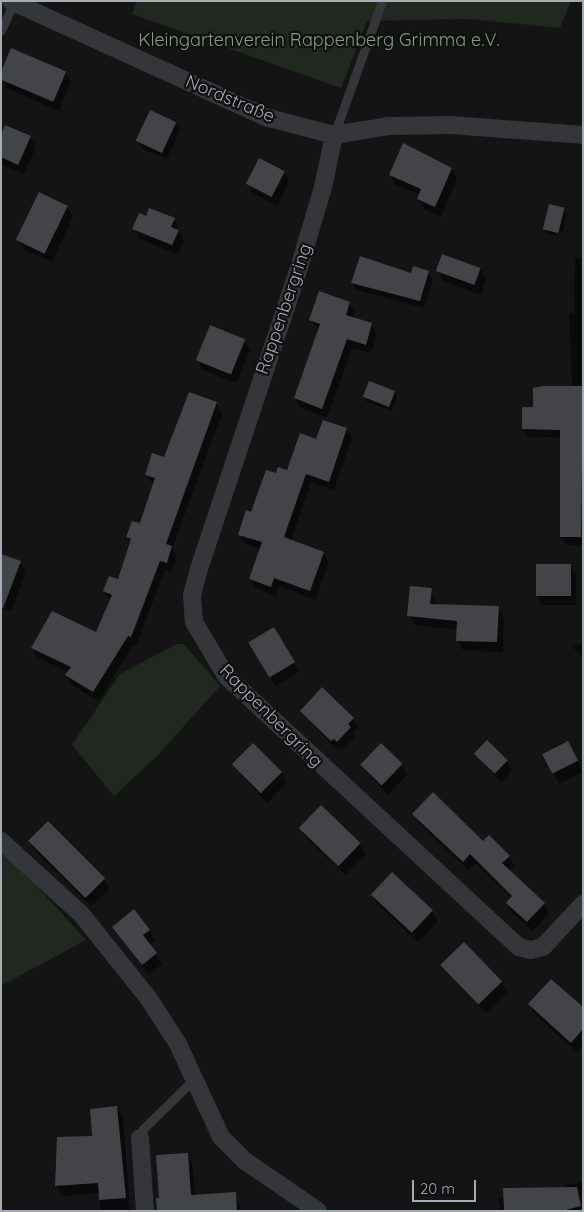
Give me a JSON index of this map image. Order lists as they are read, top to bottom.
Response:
{
  "streets": {
    "street": ["Nordstraße", "Rappenbergring"]
  },
  "crossings": [
    ["Nordstraße", "Rappenbergring"]
  ],
  "parks": ["Kleingartenverein Rappenberg Grimma e.V."],
  "scale_bar": "20 m"
}
